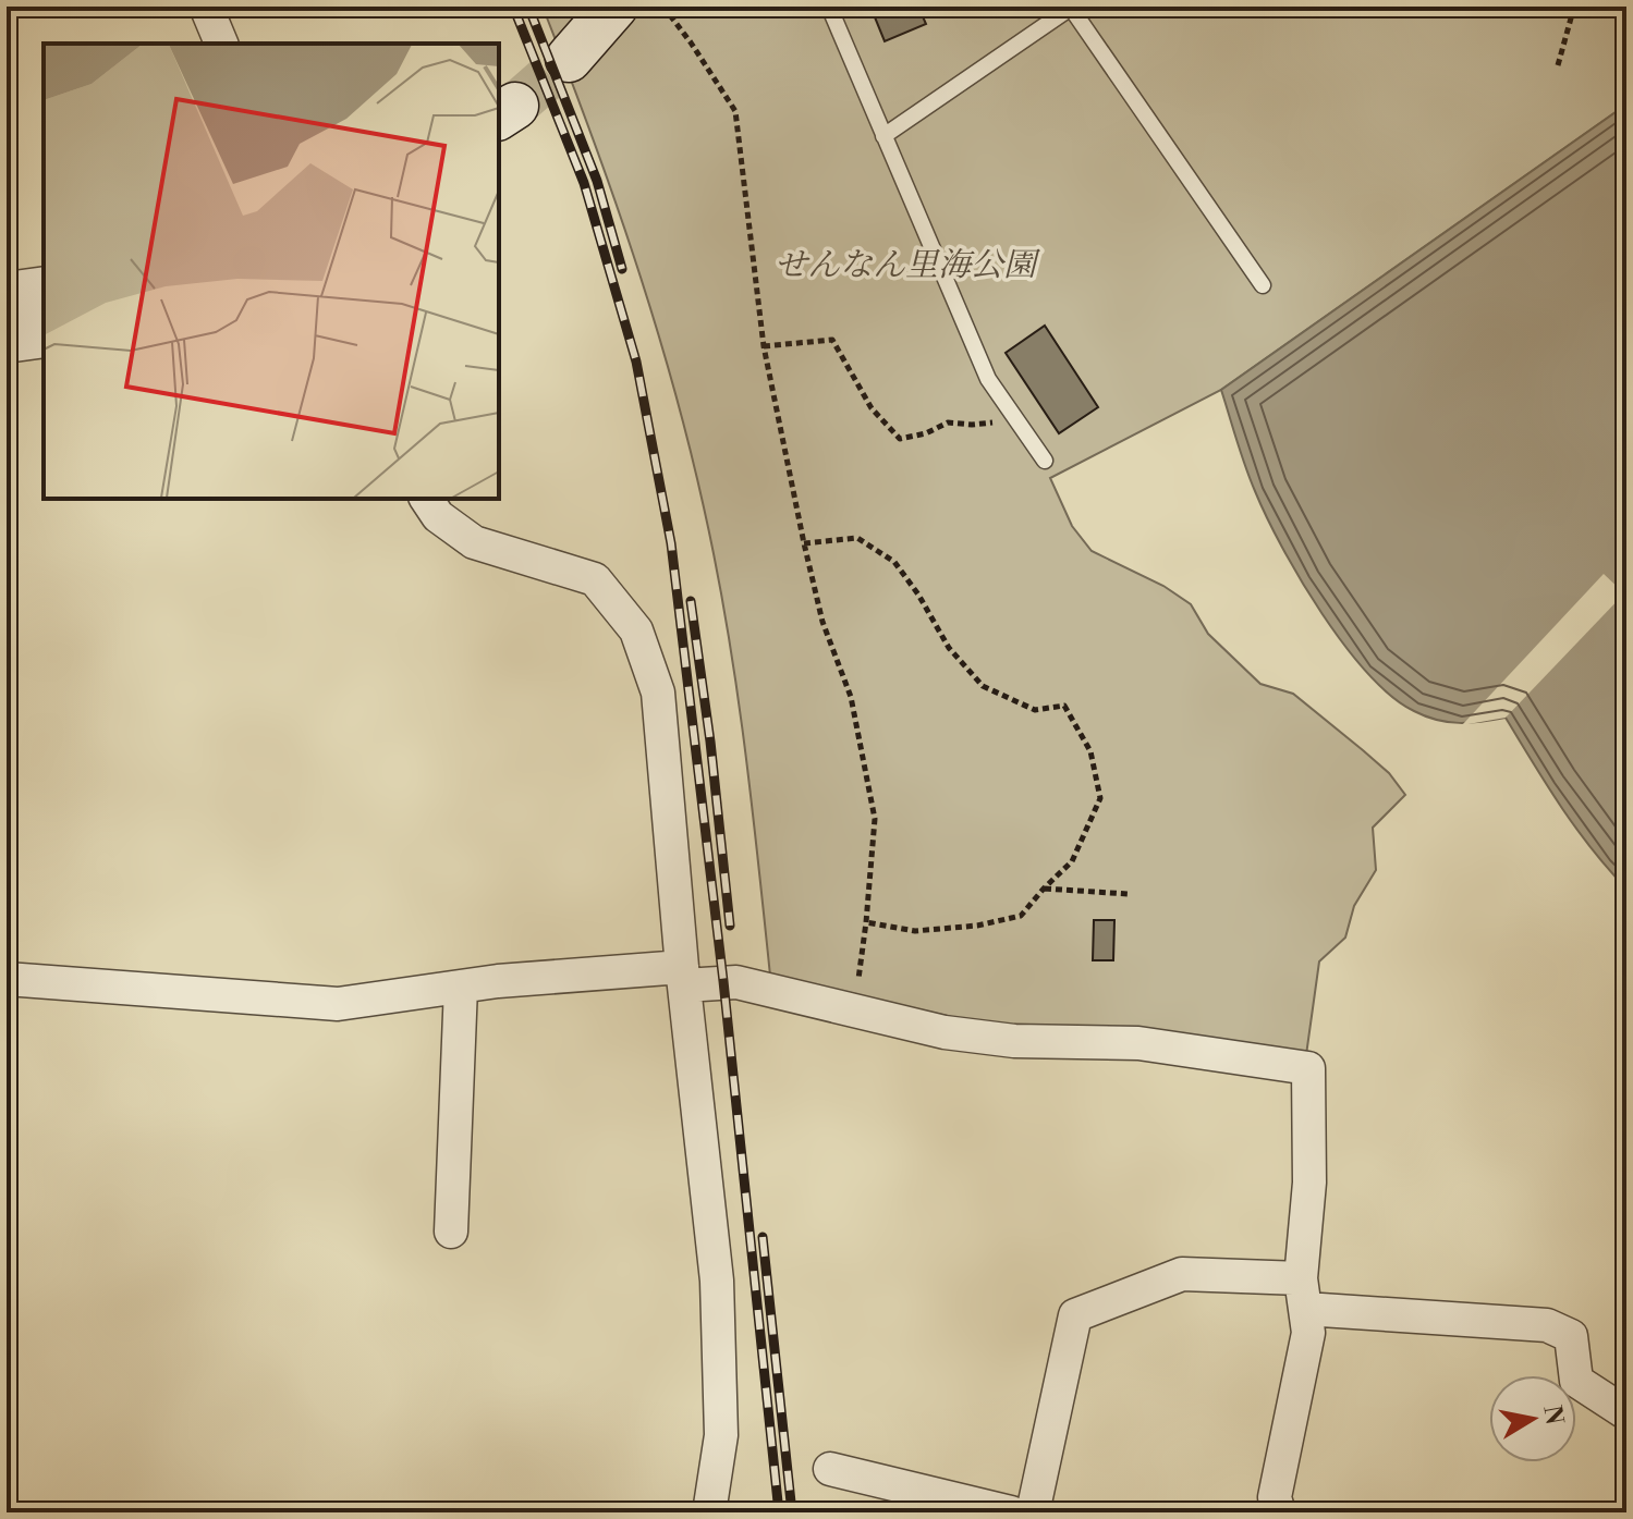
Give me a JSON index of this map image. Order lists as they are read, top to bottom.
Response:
{
  "parks": ["せんなん里海公園"],
  "north": "right"
}
